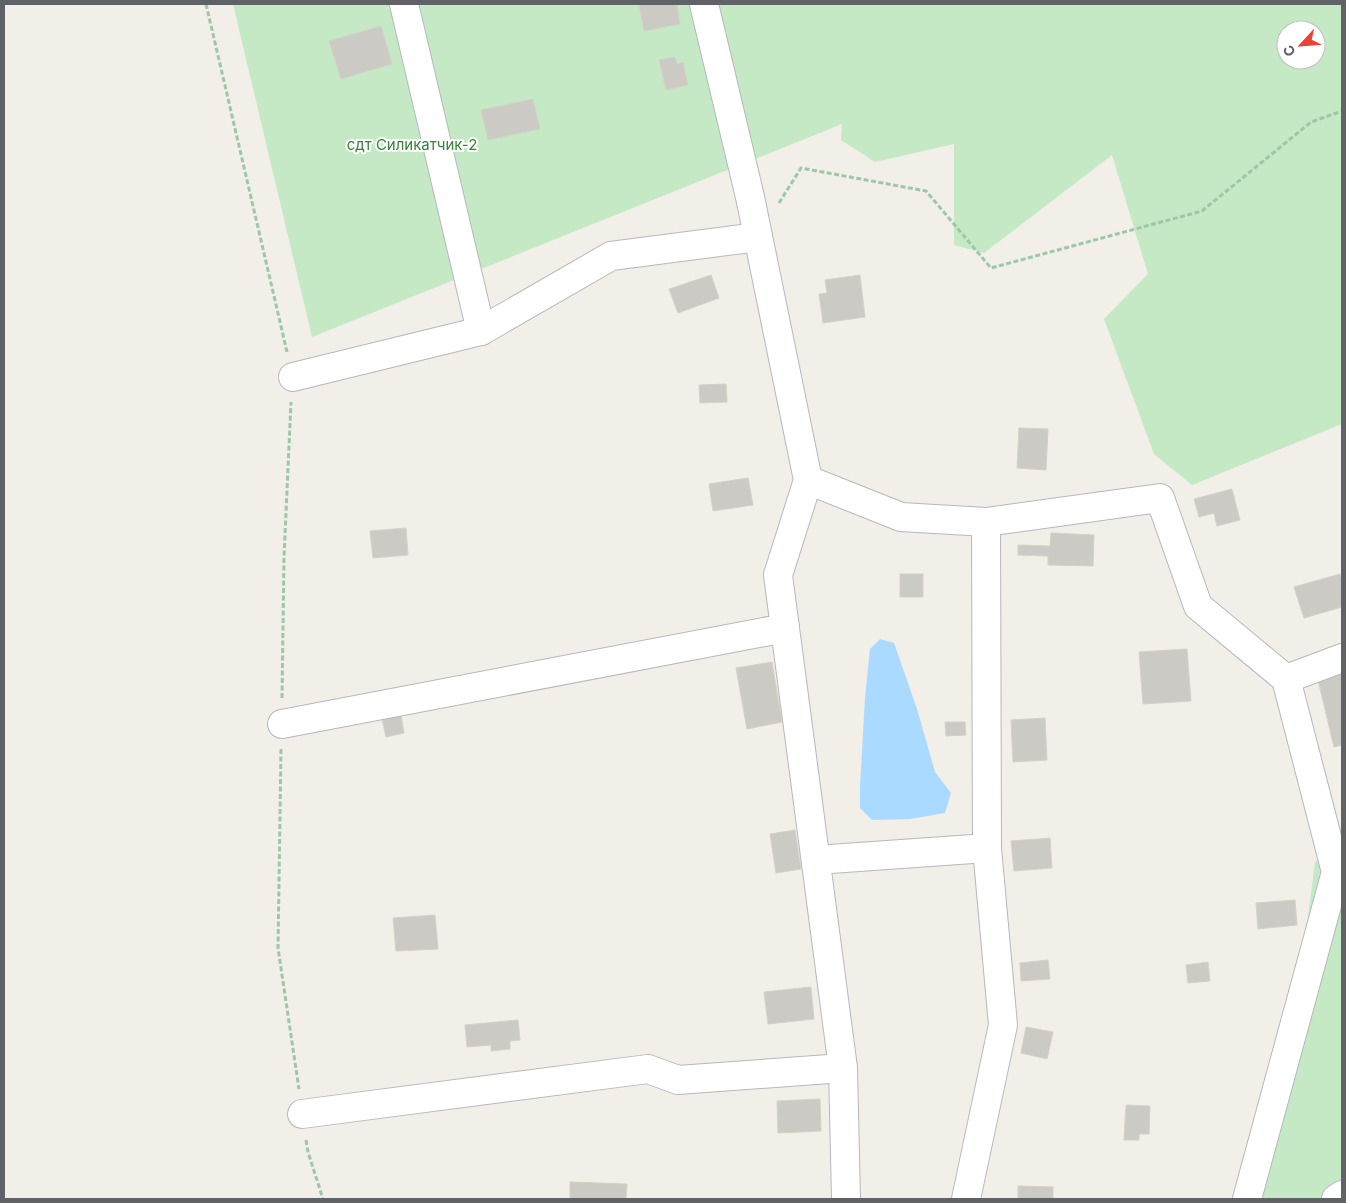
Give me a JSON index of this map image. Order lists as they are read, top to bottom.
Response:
{
  "parks": ["сдт Силикатчик-2"],
  "north": "bottom left"
}
